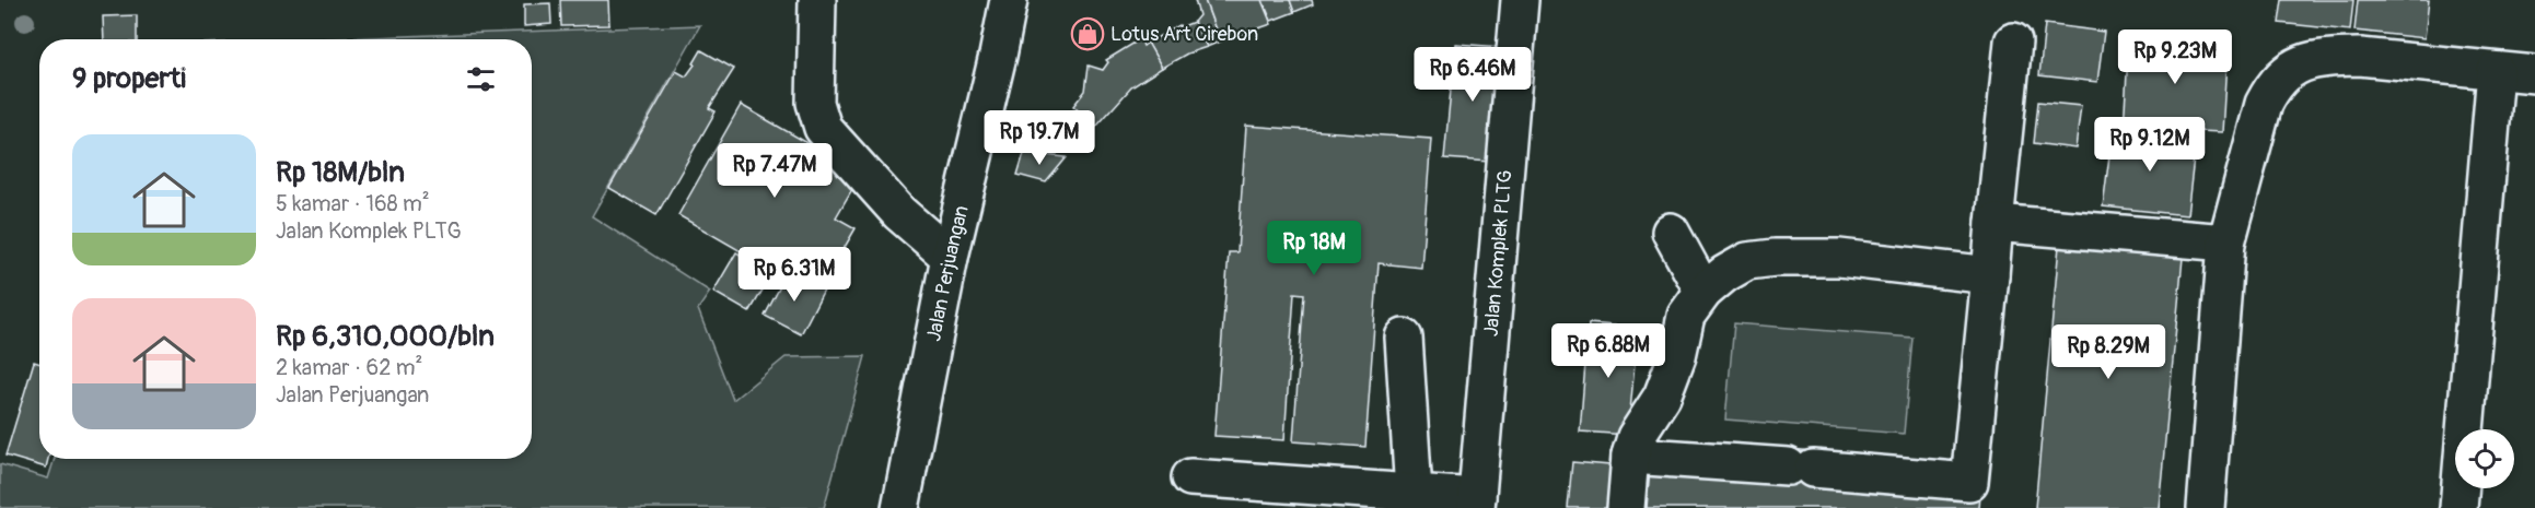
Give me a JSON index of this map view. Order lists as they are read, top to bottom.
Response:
{
  "streets": {
    "street": ["Jalan Komplek PLTG", "Jalan Perjuangan"]
  },
  "places": {
    "shop": ["Lotus Art Cirebon"]
  },
  "page": {
    "price": [
      "Rp 9.23M",
      "Rp 6.46M",
      "Rp 19.7M",
      "Rp 9.12M",
      "Rp 7.47M",
      "Rp 18M",
      "Rp 6.31M",
      "Rp 6.88M",
      "Rp 8.29M"
    ],
    "heading": "9 properti",
    "list": [
      {
        "name": "Rp 18M/bln",
        "note": "5 kamar · 168 m² · Jalan Komplek PLTG"
      },
      {
        "name": "Rp 6,310,000/bln",
        "note": "2 kamar · 62 m² · Jalan Perjuangan"
      }
    ]
  }
}
